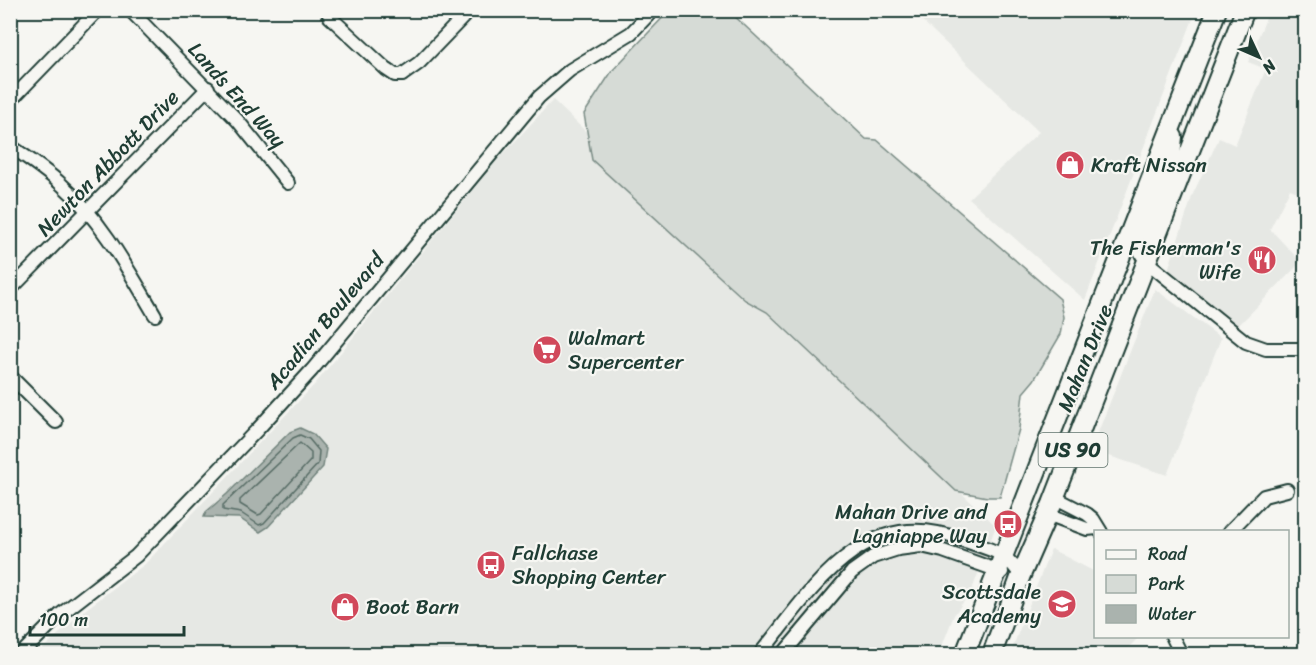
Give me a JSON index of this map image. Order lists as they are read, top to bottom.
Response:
{
  "streets": {
    "main road": ["Mahan Drive", "US 90"],
    "street": ["Lands End Way", "Newton Abbott Drive", "Acadian Boulevard"]
  },
  "crossings": [
    ["Lands End Way", "Newton Abbott Drive"]
  ],
  "places": {
    "shop": ["Kraft Nissan", "Boot Barn"],
    "restaurant": ["The Fisherman's Wife"],
    "supermarket": ["Walmart Supercenter"],
    "bus stop": ["Mahan Drive and Lagniappe Way", "Fallchase Shopping Center"],
    "school or university": ["Scottsdale Academy"]
  },
  "legend": ["Road", "Park", "Water"],
  "scale_bar": "100 m",
  "north": "bottom right"
}
